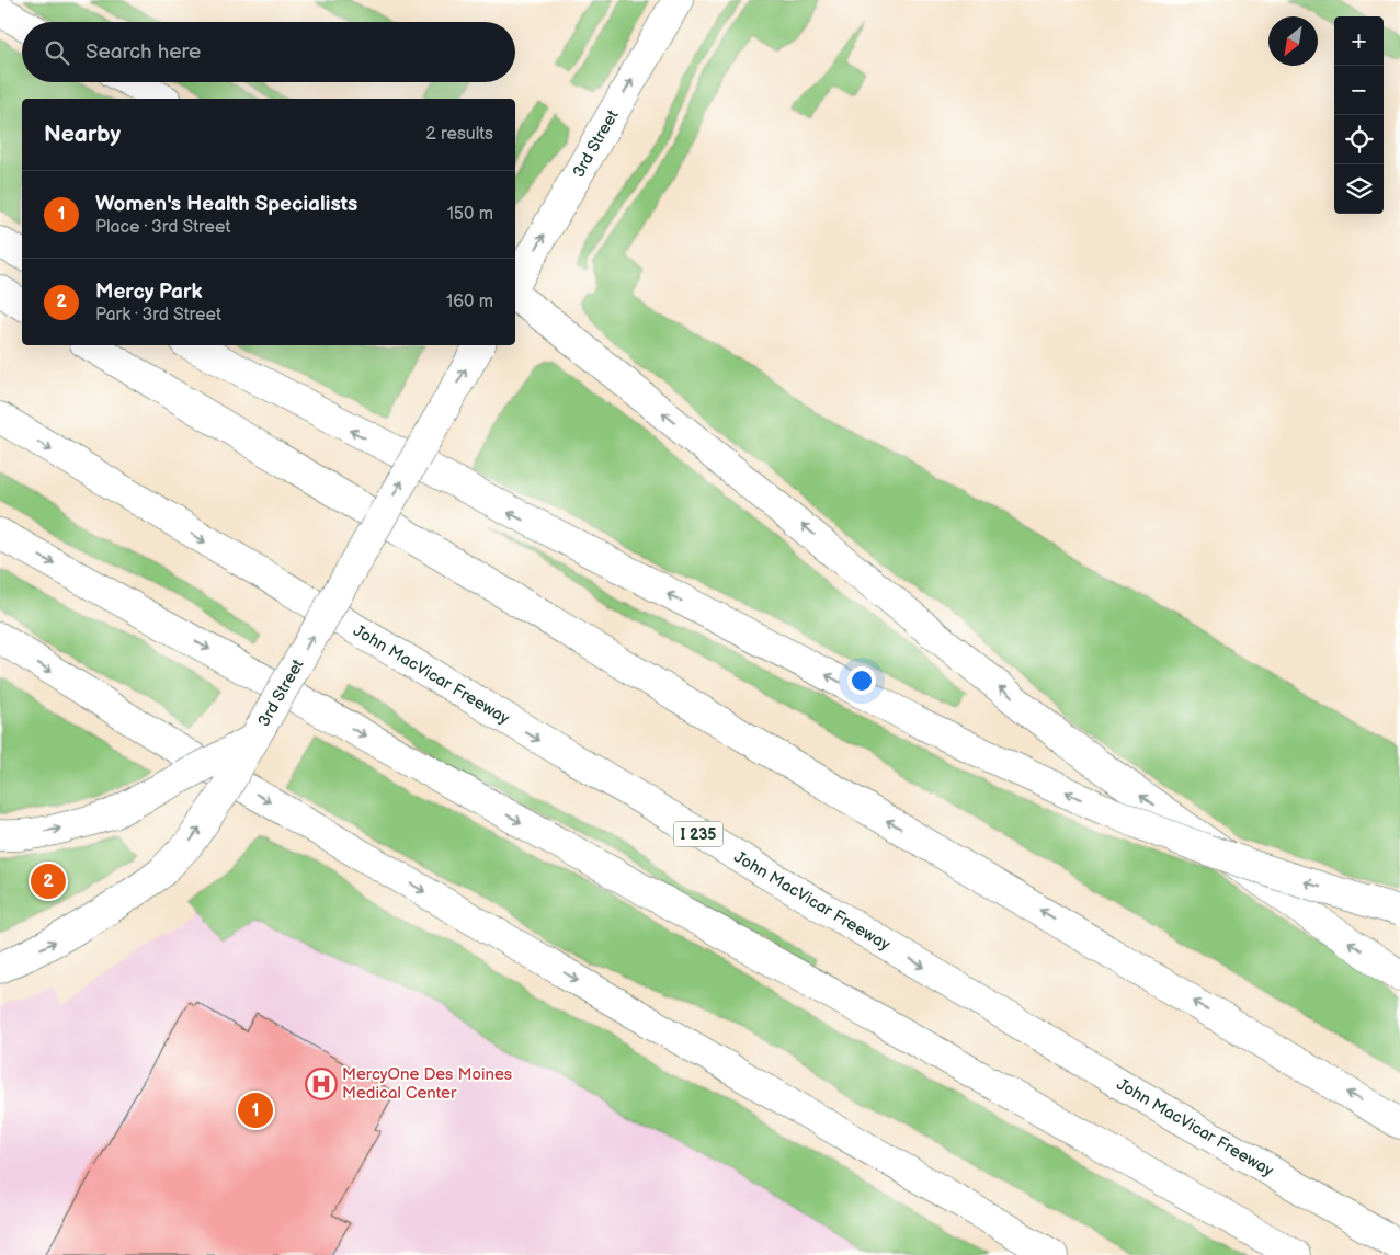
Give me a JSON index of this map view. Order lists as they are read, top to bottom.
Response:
{
  "streets": {
    "main road": ["3rd Street", "John MacVicar Freeway", "I 235"]
  },
  "one_way": ["3rd Street"],
  "places": {
    "hospital": ["MercyOne Des Moines Medical Center"]
  },
  "north": "bottom left",
  "page": {
    "map_buttons": ["+", "−"],
    "search": "Search here",
    "heading": ["Nearby", "2 results"],
    "list": [
      {
        "mark": "1",
        "name": "Women's Health Specialists",
        "note": "Place · 3rd Street",
        "value": "150 m"
      },
      {
        "mark": "2",
        "name": "Mercy Park",
        "note": "Park · 3rd Street",
        "value": "160 m"
      }
    ],
    "pins": ["2", "1"]
  }
}
